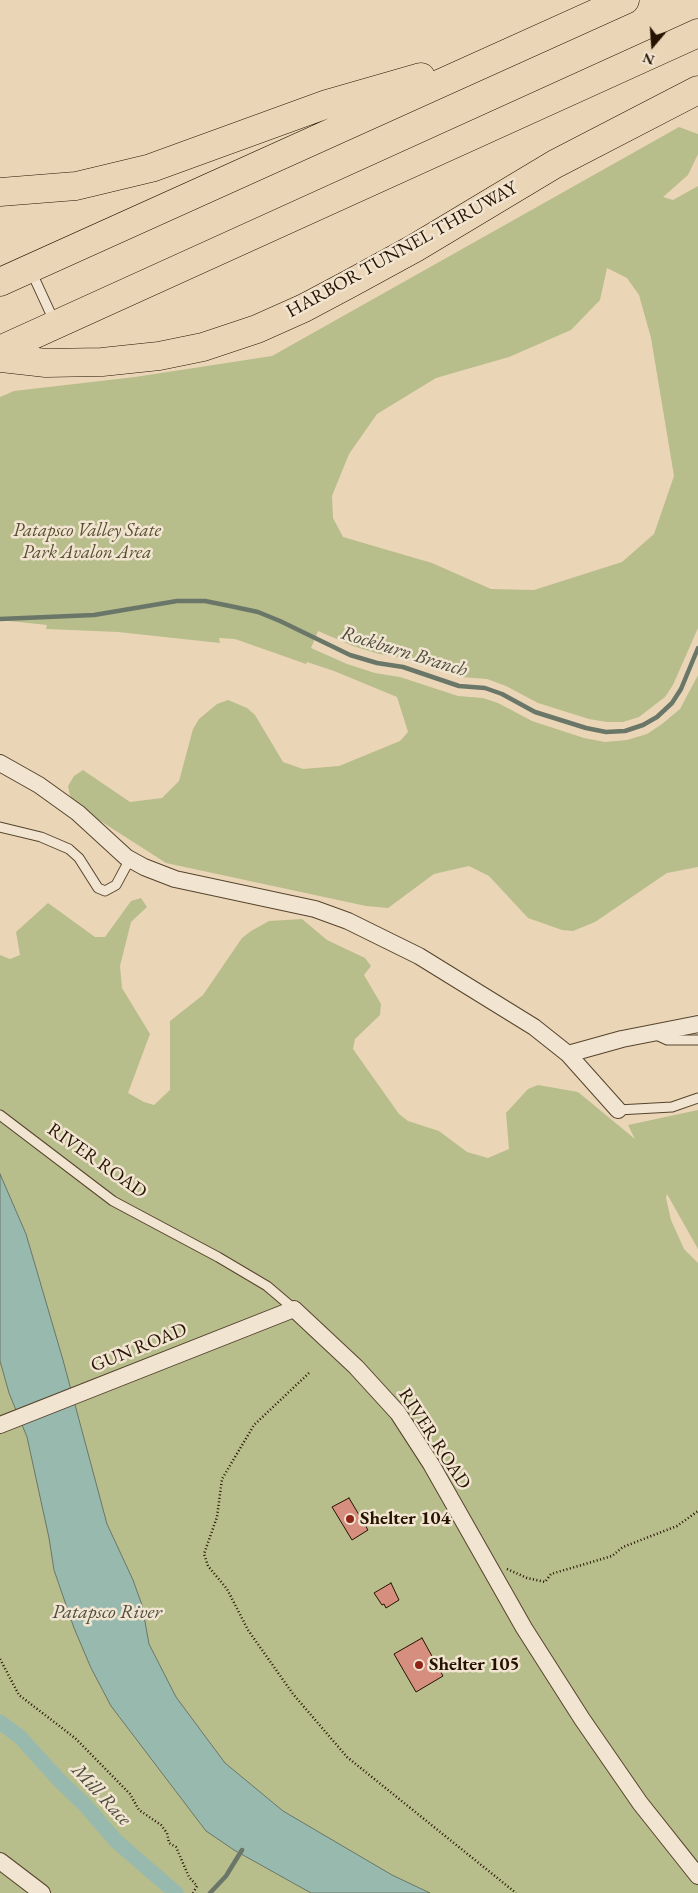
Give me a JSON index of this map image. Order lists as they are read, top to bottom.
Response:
{
  "streets": {
    "highway": ["HARBOR TUNNEL THRUWAY"],
    "street": ["RIVER ROAD", "GUN ROAD"]
  },
  "crossings": [
    ["RIVER ROAD", "GUN ROAD"]
  ],
  "water": ["Rockburn Branch", "Patapsco River", "Mill Race"],
  "parks": ["Patapsco Valley State Park Avalon Area"],
  "places": ["Shelter 104", "Shelter 105"],
  "north": "bottom"
}
